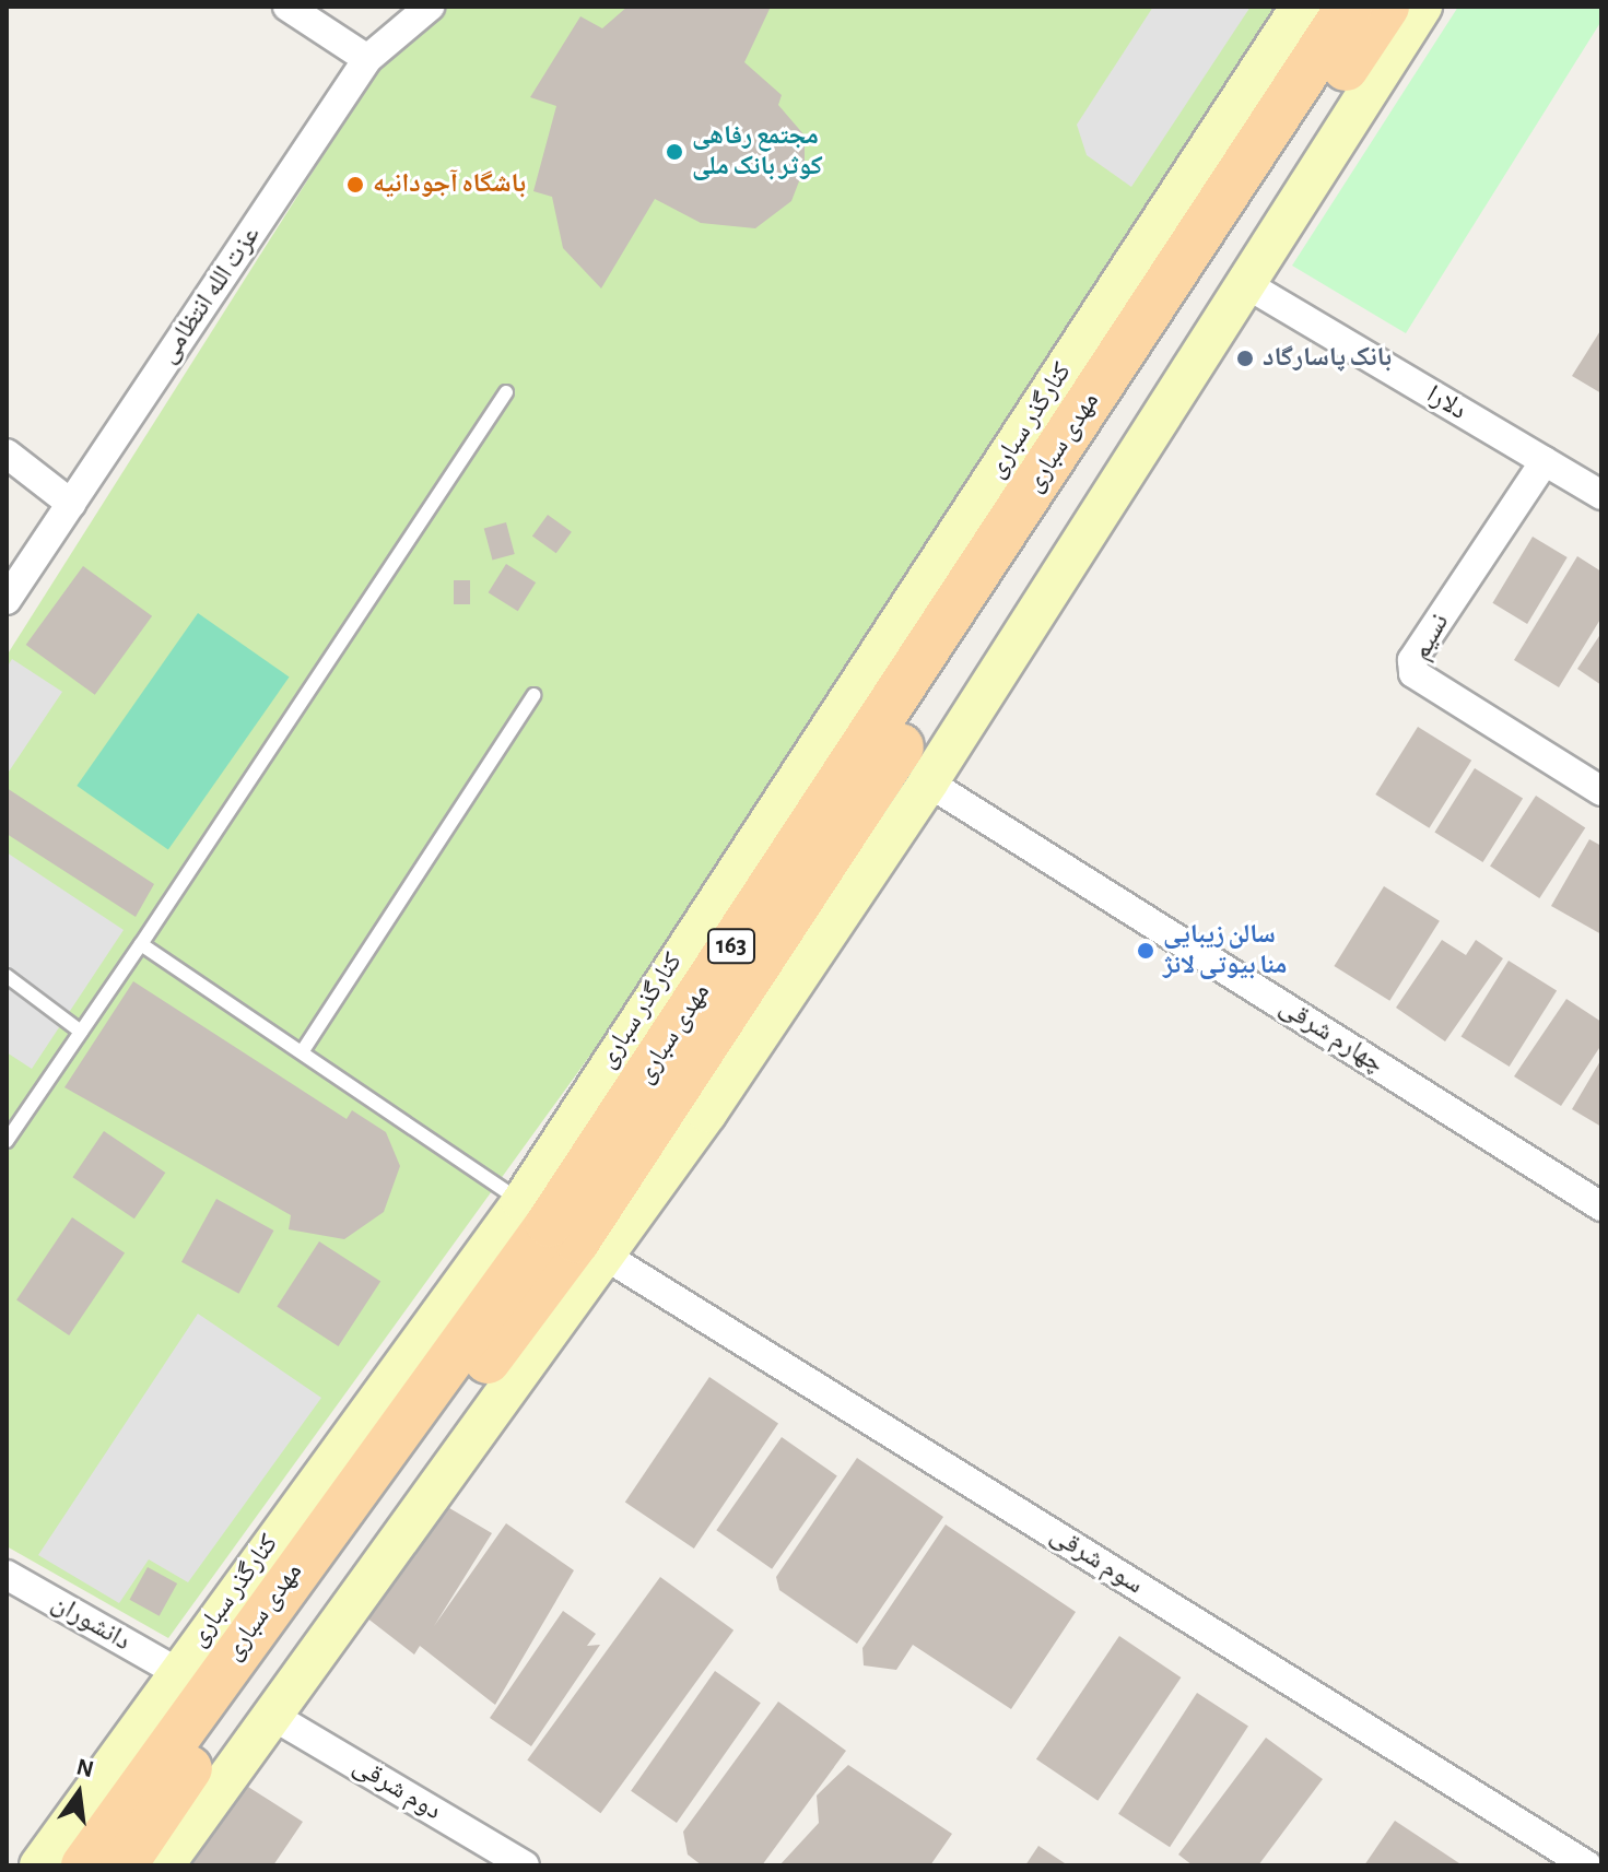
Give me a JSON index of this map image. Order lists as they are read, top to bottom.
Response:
{
  "streets": {
    "main road": ["کنارگذر سباری", "مهدی سباری", "163"],
    "street": [
      "عزت الله انتظامی",
      "دلارا",
      "نسیم",
      "چهارم شرقی",
      "سوم شرقی",
      "دانشوران",
      "دوم شرقی"
    ]
  },
  "crossings": [
    ["دلارا", "نسیم"],
    ["کنارگذر سباری", "دانشوران"]
  ],
  "places": [
    "مجتمع رفاهی کوثر بانک ملی",
    "باشگاه آجودانیه",
    "بانک پاسارگاد",
    "سالن زیبایی منا بیوتی لانژ"
  ],
  "north": "top"
}
